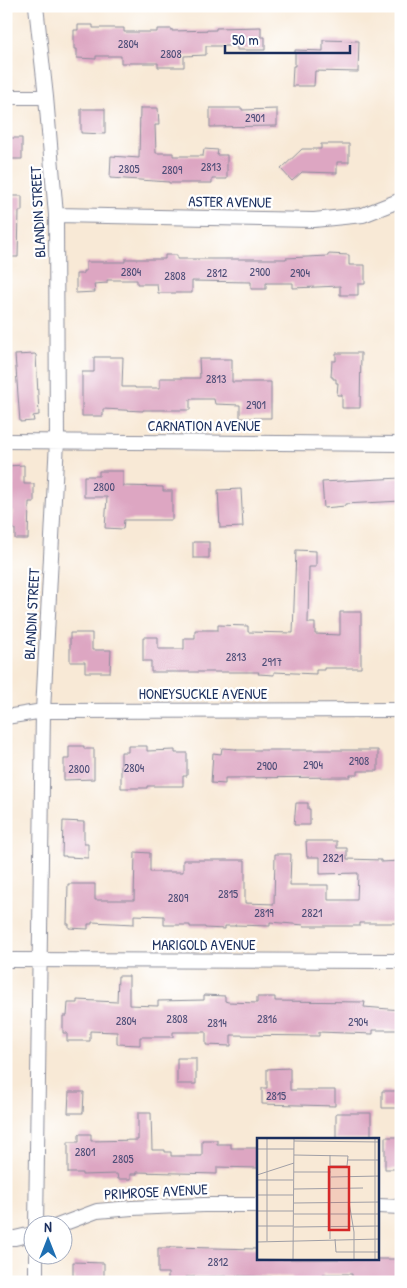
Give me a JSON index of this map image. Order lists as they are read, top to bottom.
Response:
{
  "streets": {
    "street": [
      "ASTER AVENUE",
      "BLANDIN STREET",
      "CARNATION AVENUE",
      "HONEYSUCKLE AVENUE",
      "MARIGOLD AVENUE",
      "PRIMROSE AVENUE"
    ]
  },
  "crossings": [
    ["ASTER AVENUE", "BLANDIN STREET"],
    ["BLANDIN STREET", "CARNATION AVENUE"],
    ["BLANDIN STREET", "HONEYSUCKLE AVENUE"],
    ["BLANDIN STREET", "MARIGOLD AVENUE"]
  ],
  "house_numbers": [
    "2804",
    "2808",
    "2901",
    "2813",
    "2805",
    "2809",
    "2804",
    "2900",
    "2812",
    "2904",
    "2808",
    "2813",
    "2901",
    "2800",
    "2813",
    "2917",
    "2908",
    "2904",
    "2900",
    "2804",
    "2800",
    "2821",
    "2815",
    "2809",
    "2819",
    "2821",
    "2808",
    "2816",
    "2804",
    "2904",
    "2814",
    "2815",
    "2801",
    "2805",
    "2812"
  ],
  "scale_bar": "50 m",
  "north": "top"
}
